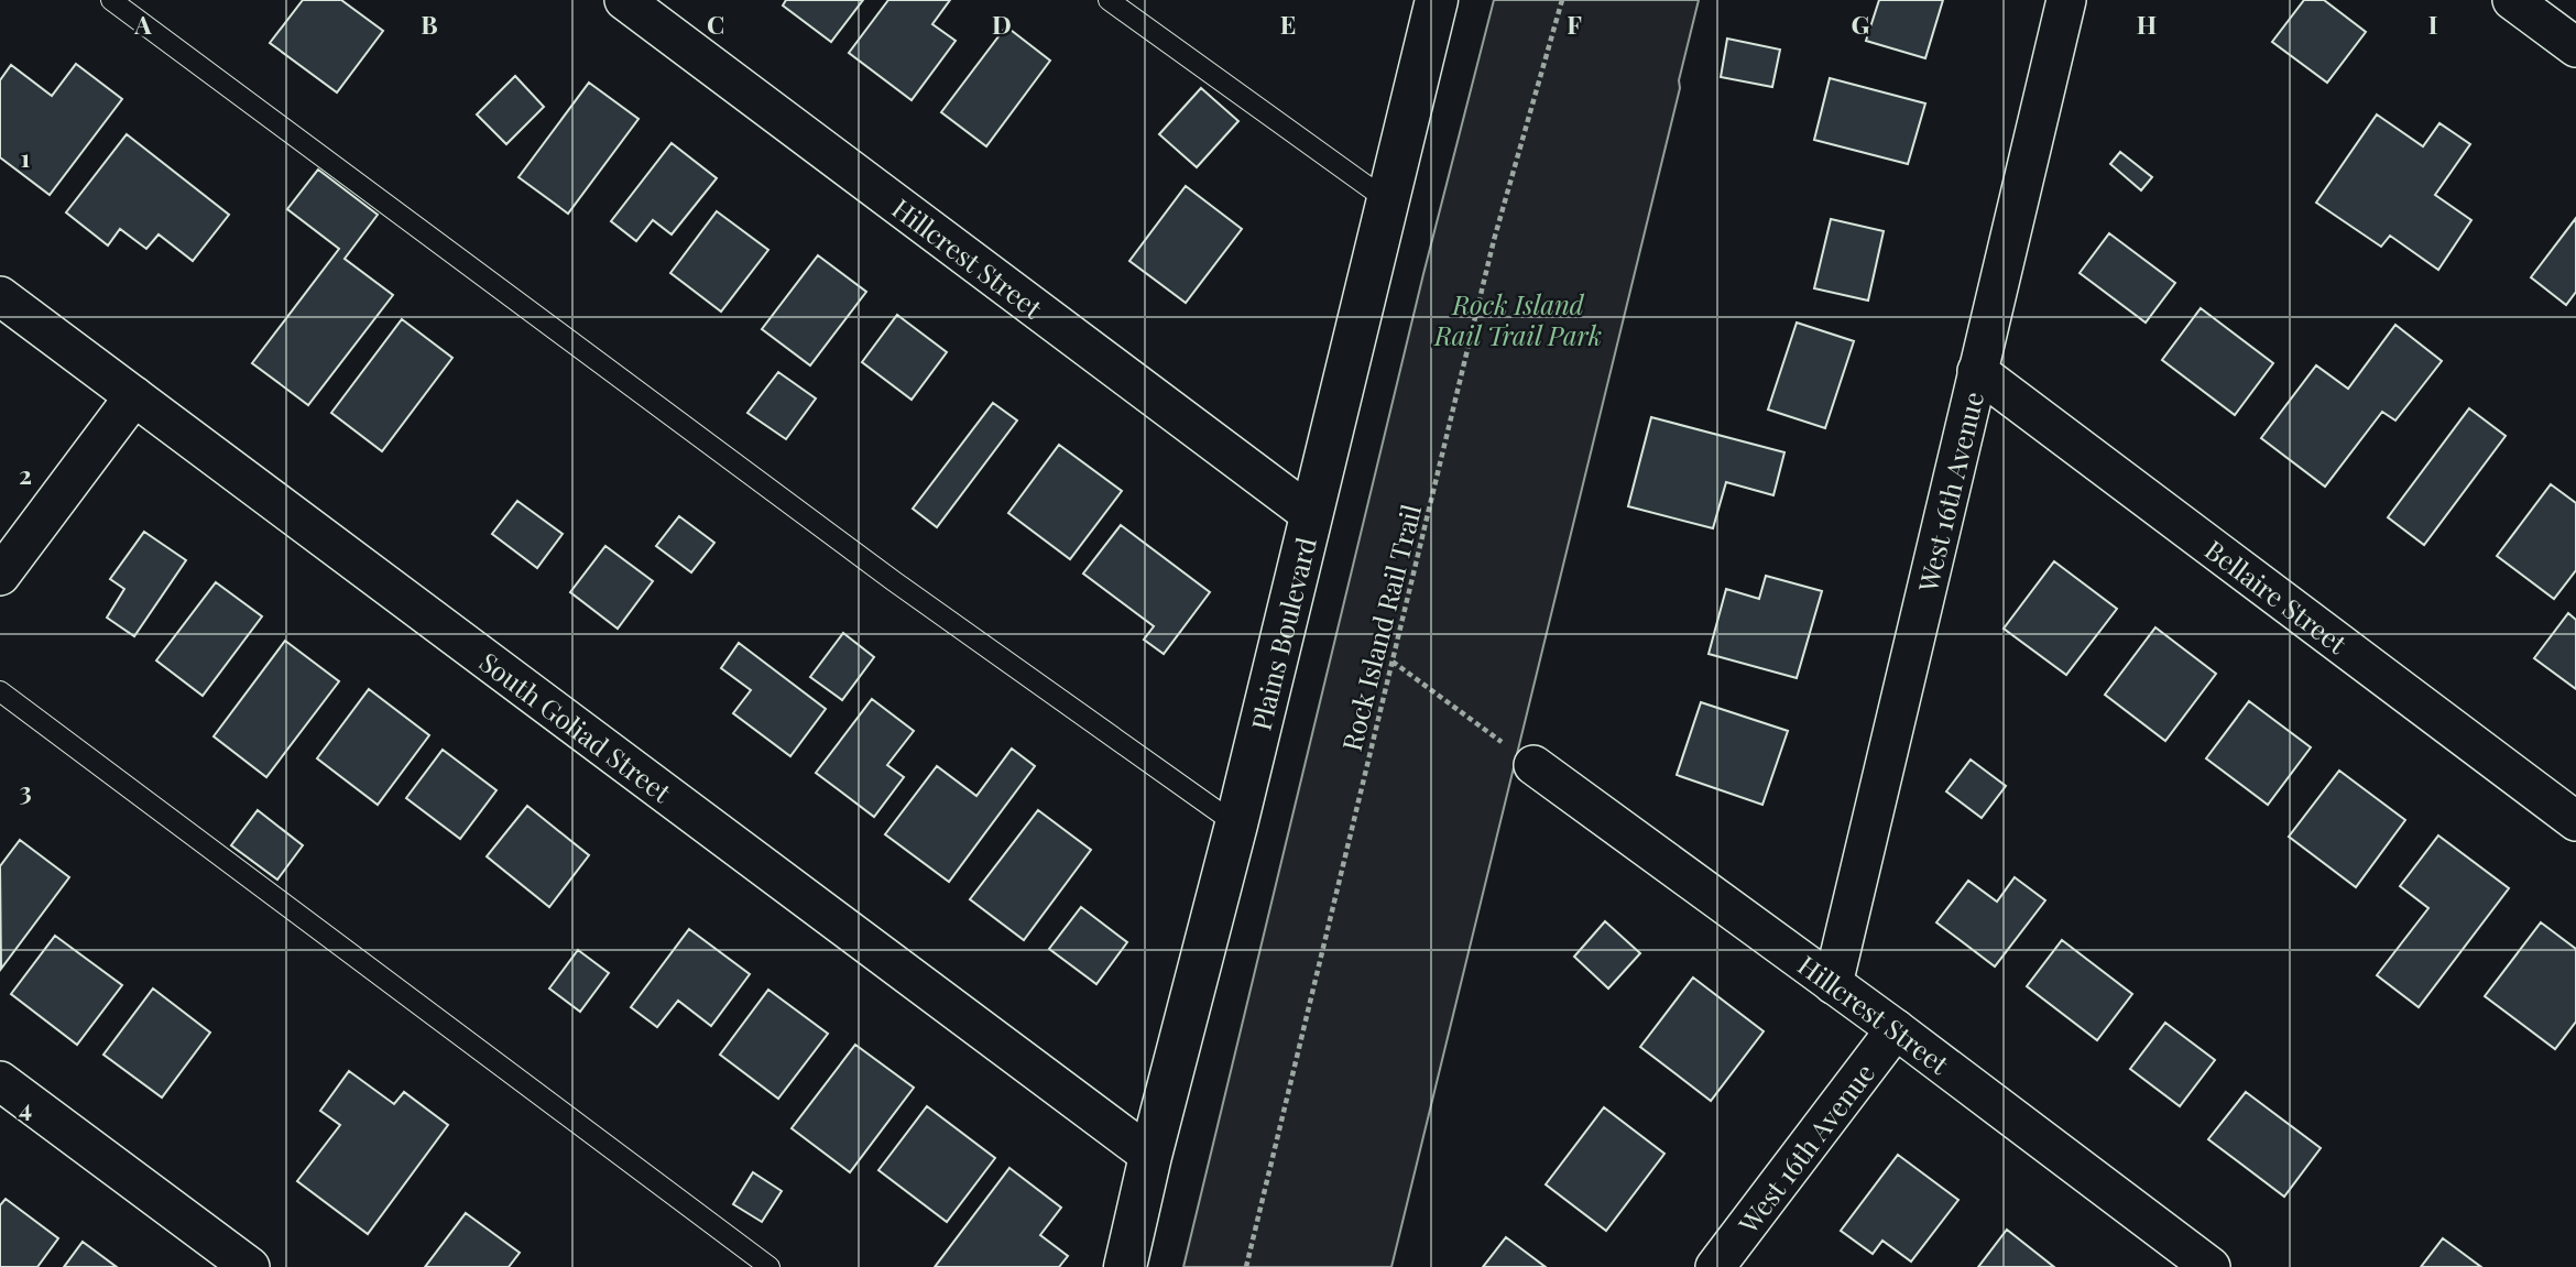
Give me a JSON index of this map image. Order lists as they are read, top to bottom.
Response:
{
  "streets": {
    "main road": ["Plains Boulevard"],
    "street": [
      "Hillcrest Street",
      "West 16th Avenue",
      "Bellaire Street",
      "South Goliad Street"
    ],
    "path": ["Rock Island Rail Trail"]
  },
  "crossings": [
    ["Hillcrest Street", "West 16th Avenue"],
    ["Hillcrest Street", "Plains Boulevard"],
    ["West 16th Avenue", "Bellaire Street"],
    ["Plains Boulevard", "South Goliad Street"]
  ],
  "parks": ["Rock Island Rail Trail Park"],
  "grid": {
    "columns": [
      "A",
      "B",
      "C",
      "D",
      "E",
      "F",
      "G",
      "H",
      "I"
    ],
    "rows": [
      "1",
      "2",
      "3",
      "4"
    ]
  }
}
